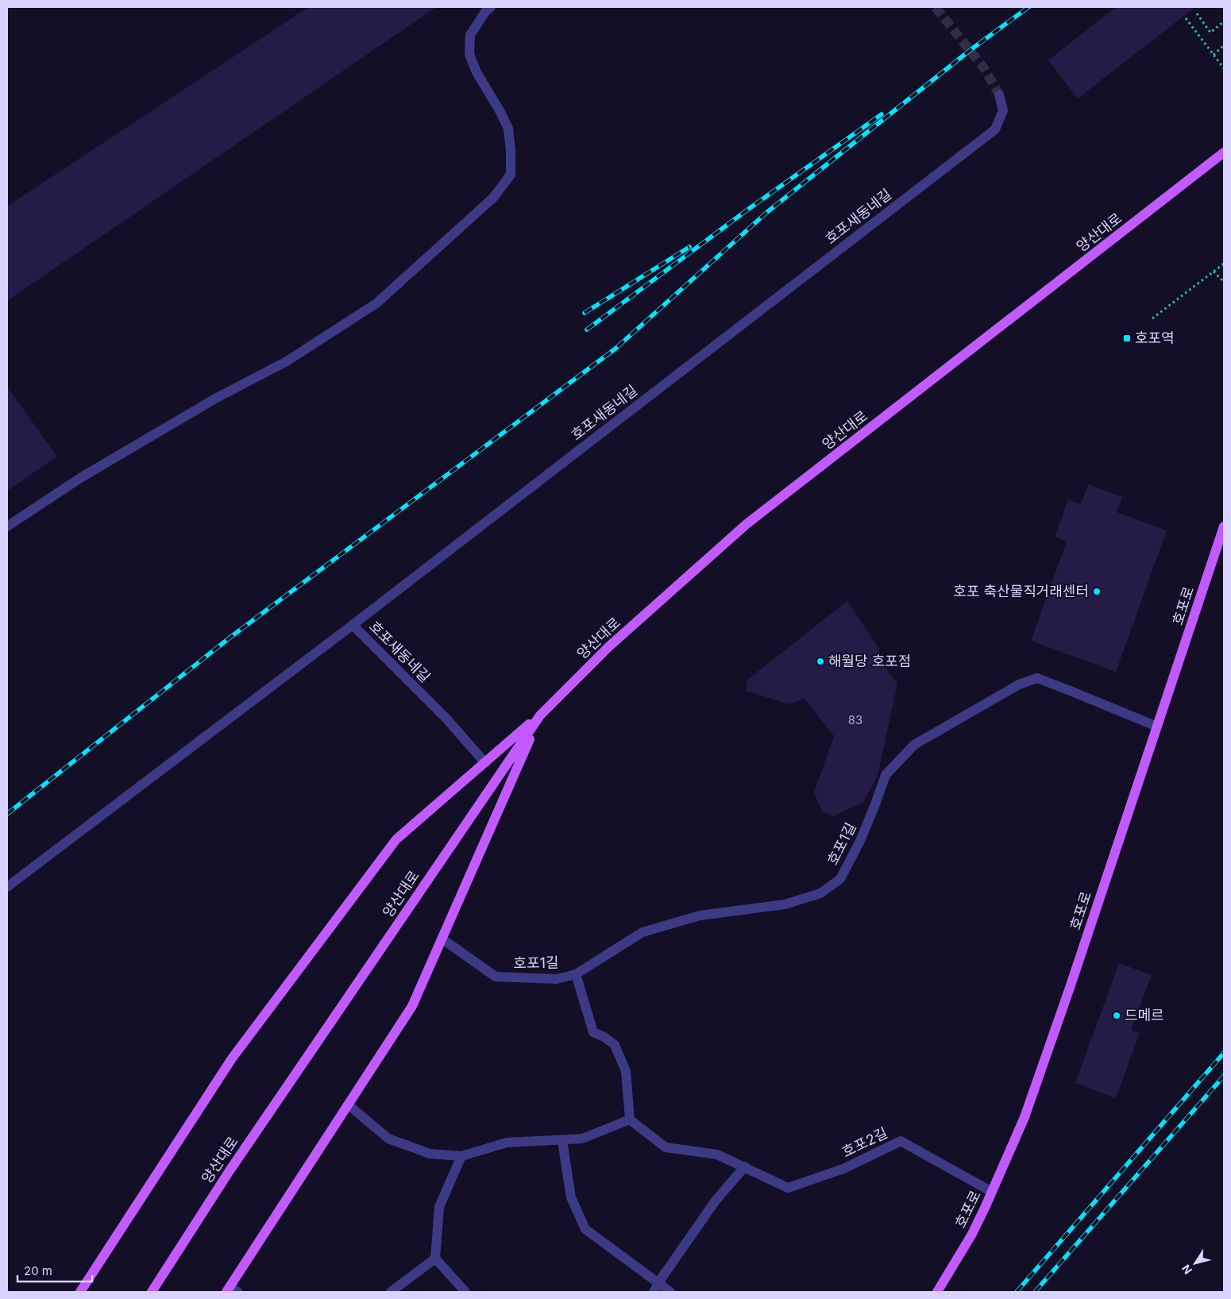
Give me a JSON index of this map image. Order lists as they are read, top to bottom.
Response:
{
  "streets": {
    "main road": ["양산대로", "호포로"],
    "street": ["호포새동네길", "호포1길", "호포2길"]
  },
  "crossings": [
    ["호포로", "호포1길"],
    ["호포로", "호포2길"]
  ],
  "places": {
    "transit": ["호포역"],
    "other": ["호포 축산물직거래센터", "해월당 호포점", "드메르"]
  },
  "house_numbers": ["83"],
  "scale_bar": "20 m",
  "north": "bottom left"
}
